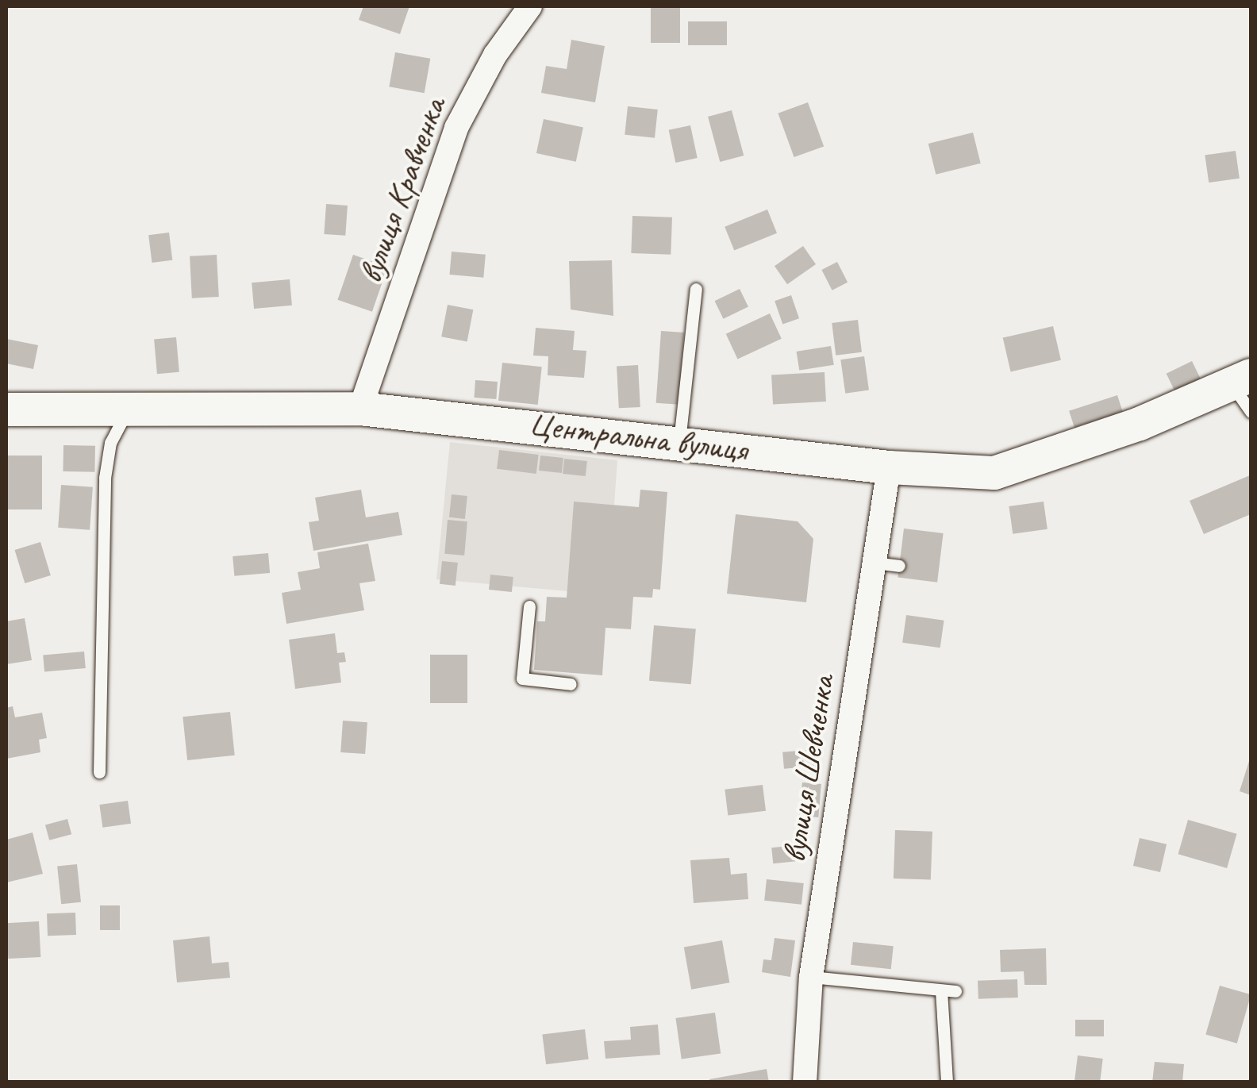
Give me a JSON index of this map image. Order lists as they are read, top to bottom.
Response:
{
  "streets": {
    "street": ["вулиця Кравченка", "Центральна вулиця", "вулиця Шевченка"]
  },
  "crossings": [
    ["вулиця Кравченка", "Центральна вулиця"],
    ["Центральна вулиця", "вулиця Шевченка"]
  ]
}
